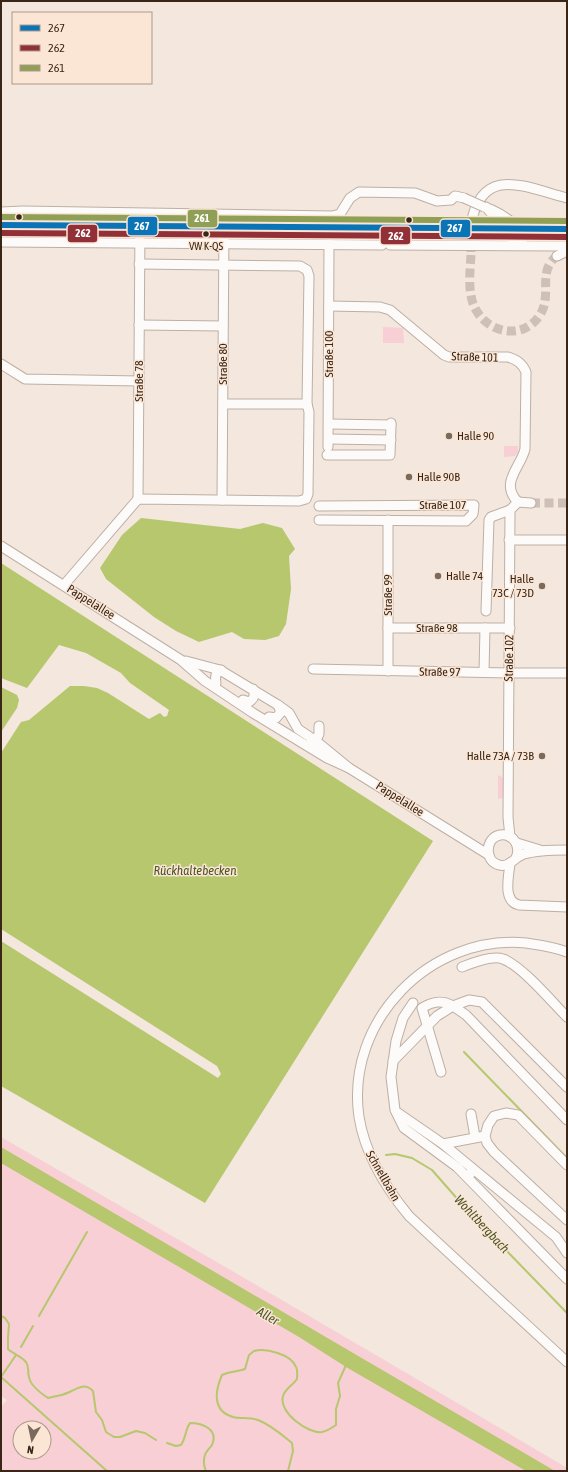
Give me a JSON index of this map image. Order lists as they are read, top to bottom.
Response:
{
  "streets": {
    "street": [
      "Straße 100",
      "Straße 101",
      "Straße 80",
      "Straße 78",
      "Straße 107",
      "Straße 99",
      "Pappelallee",
      "Straße 98",
      "Straße 102",
      "Straße 97",
      "Schnellbahn"
    ]
  },
  "crossings": [
    ["Straße 100", "Straße 101"],
    ["Straße 107", "Straße 99"],
    ["Straße 99", "Straße 98"],
    ["Straße 99", "Straße 97"],
    ["Pappelallee", "Straße 102"],
    ["Straße 98", "Straße 102"],
    ["Straße 102", "Straße 97"]
  ],
  "water": ["Rückhaltebecken", "Wohltbergbach", "Aller"],
  "places": [
    "VW K-QS",
    "Halle 90",
    "Halle 90B",
    "Halle 74",
    "Halle 73C / 73D",
    "Halle 73A / 73B"
  ],
  "lines": ["transit line 261", "transit line 267", "transit line 262"],
  "legend": ["267", "262", "261"],
  "north": "bottom"
}
